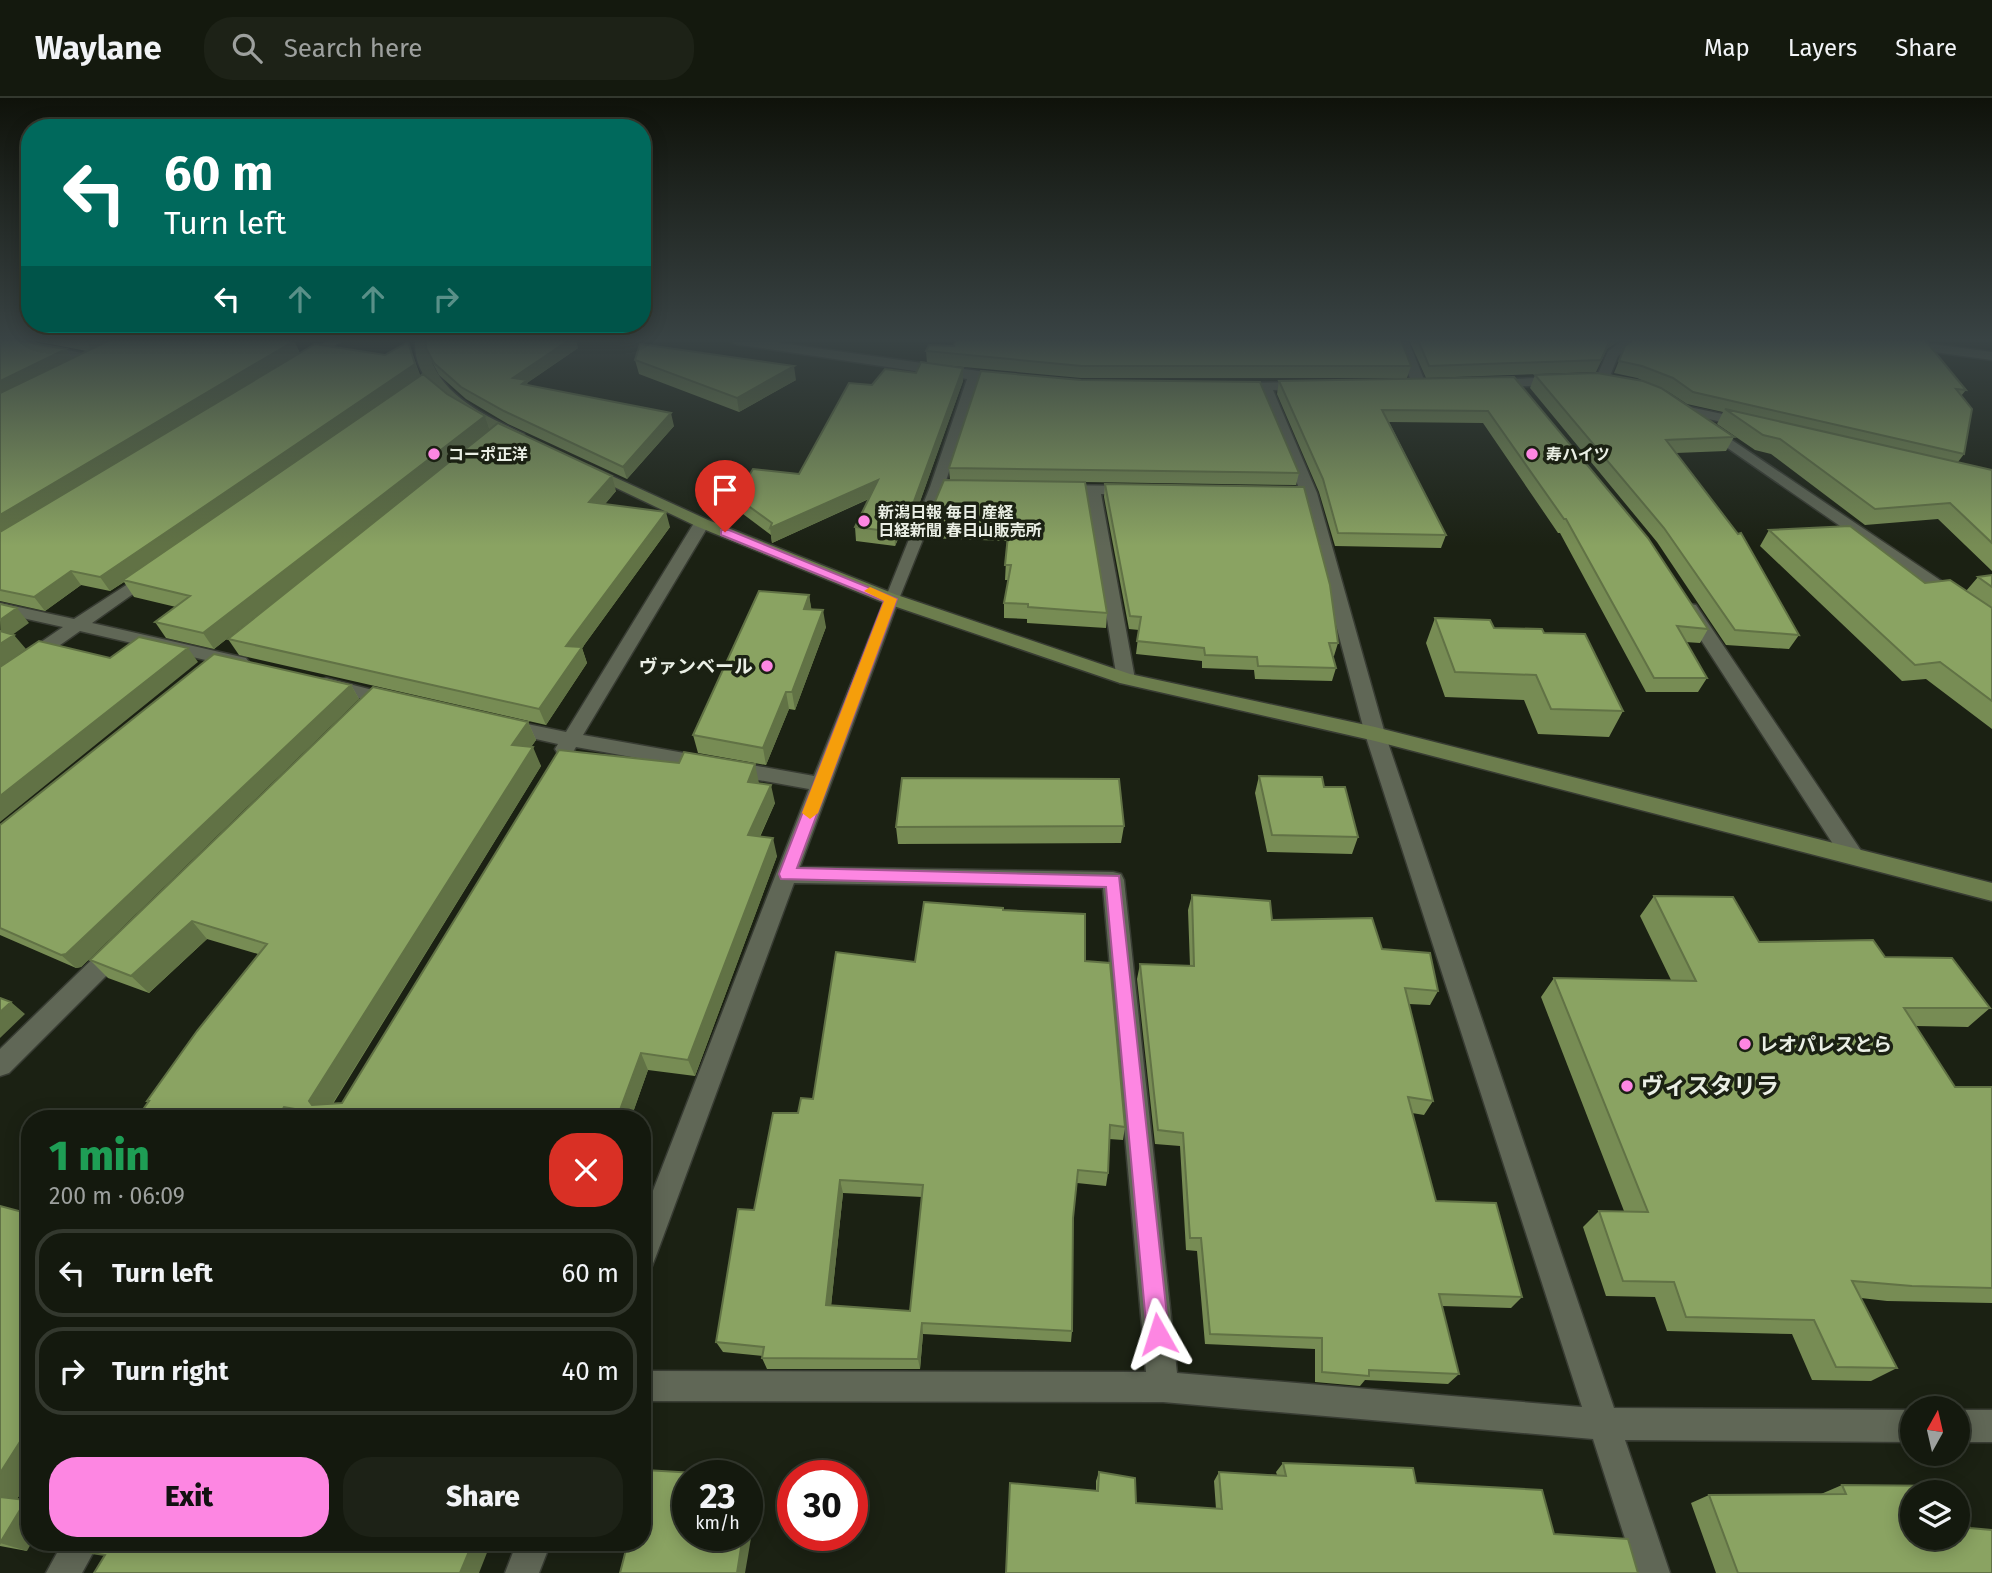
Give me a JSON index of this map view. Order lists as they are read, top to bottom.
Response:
{
  "places": [
    "コーポ正洋",
    "寿ハイツ",
    "新潟日報 毎日 産経 日経新聞 春日山販売所",
    "ヴァンベール",
    "レオパレスとら",
    "ヴィスタリラ"
  ],
  "north": "top",
  "page": {
    "header": "Waylane",
    "search": "Search here",
    "nav": ["Map", "Layers", "Share"],
    "turn": ["60 m", "Turn left"],
    "heading": ["1 min", "200 m · 06:09"],
    "list": [
      {
        "name": "Turn left",
        "value": "60 m"
      },
      {
        "name": "Turn right",
        "value": "40 m"
      }
    ],
    "buttons": ["Exit", "Share"],
    "speed": "23 km/h",
    "limit": "30"
  }
}
